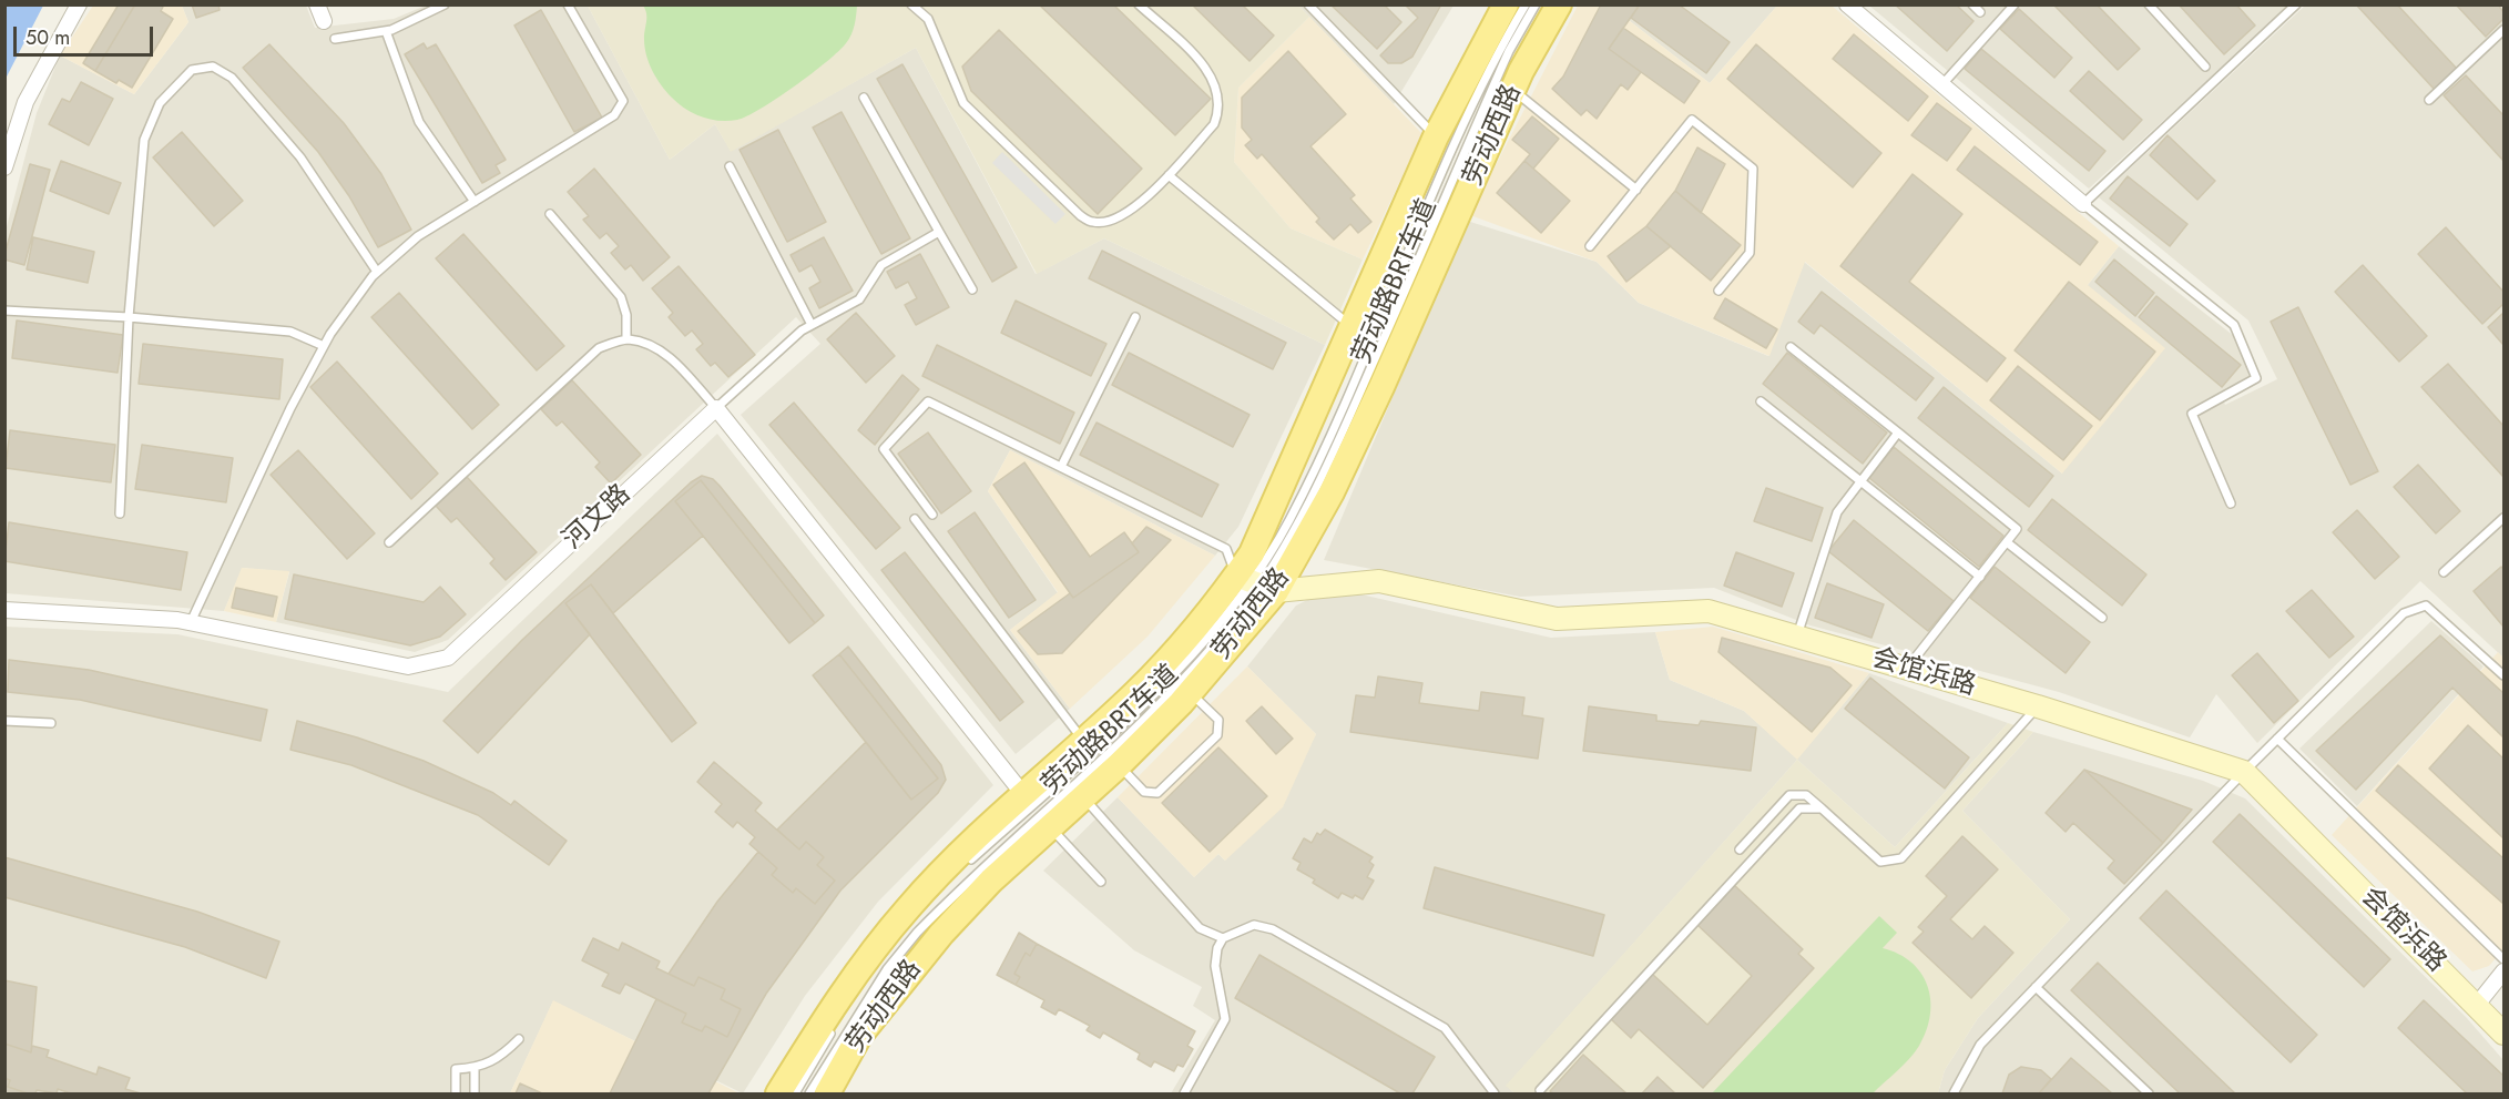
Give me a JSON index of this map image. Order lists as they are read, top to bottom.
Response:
{
  "streets": {
    "main road": ["劳动西路"],
    "street": ["河文路", "会馆浜路"],
    "lane": ["劳动路BRT车道"]
  },
  "crossings": [
    ["劳动西路", "劳动路BRT车道"],
    ["劳动西路", "会馆浜路"],
    ["劳动路BRT车道", "会馆浜路"]
  ],
  "scale_bar": "50 m"
}
